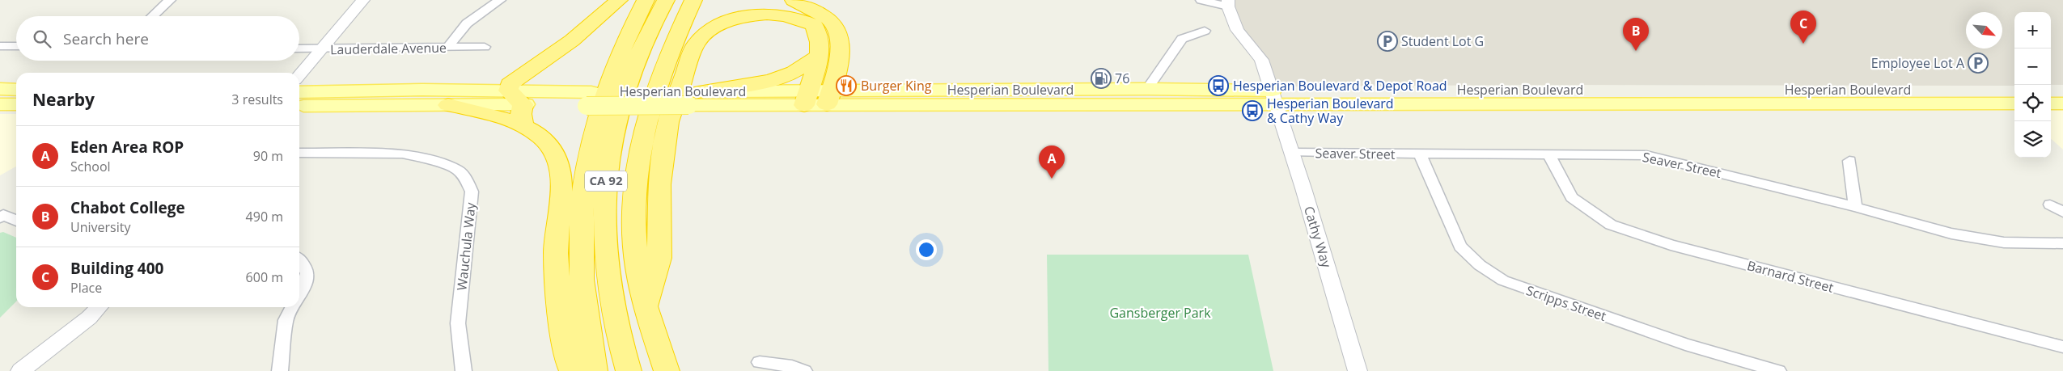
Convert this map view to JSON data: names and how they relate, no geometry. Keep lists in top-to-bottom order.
{
  "streets": {
    "highway": ["CA 92"],
    "main road": ["Hesperian Boulevard"],
    "street": [
      "Lauderdale Avenue",
      "Seaver Street",
      "Cathy Way",
      "Wauchula Way",
      "Barnard Street",
      "Scripps Street"
    ]
  },
  "crossings": [
    ["Hesperian Boulevard", "Cathy Way"],
    ["Seaver Street", "Cathy Way"],
    ["Seaver Street", "Barnard Street"],
    ["Seaver Street", "Scripps Street"]
  ],
  "parks": ["Gansberger Park"],
  "places": {
    "parking": ["Student Lot G", "Employee Lot A"],
    "fuel station": ["76"],
    "restaurant": ["Burger King"],
    "bus stop": ["Hesperian Boulevard & Depot Road", "Hesperian Boulevard & Cathy Way"]
  },
  "north": "bottom right",
  "page": {
    "pins": ["C", "B", "A"],
    "map_buttons": ["+", "−"],
    "search": "Search here",
    "heading": ["Nearby", "3 results"],
    "list": [
      {
        "mark": "A",
        "name": "Eden Area ROP",
        "note": "School",
        "value": "90 m"
      },
      {
        "mark": "B",
        "name": "Chabot College",
        "note": "University",
        "value": "490 m"
      },
      {
        "mark": "C",
        "name": "Building 400",
        "note": "Place",
        "value": "600 m"
      }
    ]
  }
}
